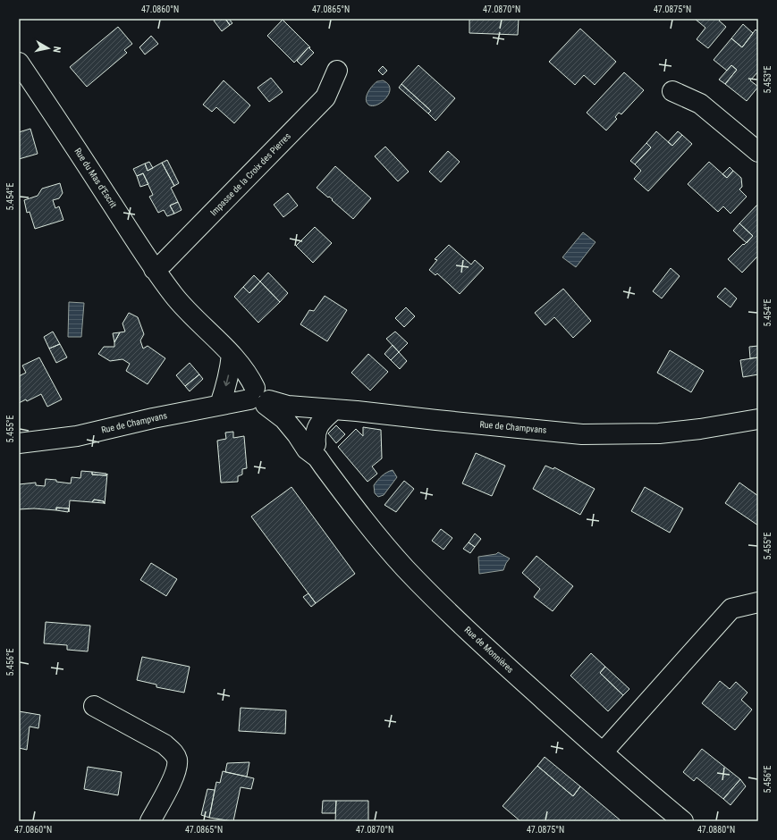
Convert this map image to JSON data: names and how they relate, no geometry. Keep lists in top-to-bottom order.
{
  "streets": {
    "street": [
      "Impasse de la Croix des Pierres",
      "Rue du Mas d'Escrit",
      "Rue de Champvans",
      "Rue de Monnières"
    ]
  },
  "crossings": [
    ["Impasse de la Croix des Pierres", "Rue du Mas d'Escrit"],
    ["Rue du Mas d'Escrit", "Rue de Champvans"],
    ["Rue du Mas d'Escrit", "Rue de Monnières"],
    ["Rue de Champvans", "Rue de Monnières"]
  ],
  "north": "right",
  "coordinates": [
    "47.0860°N",
    "47.0865°N",
    "47.0870°N",
    "47.0875°N",
    "5.453°E",
    "5.454°E",
    "5.455°E",
    "5.456°E",
    "47.0880°N"
  ]
}
